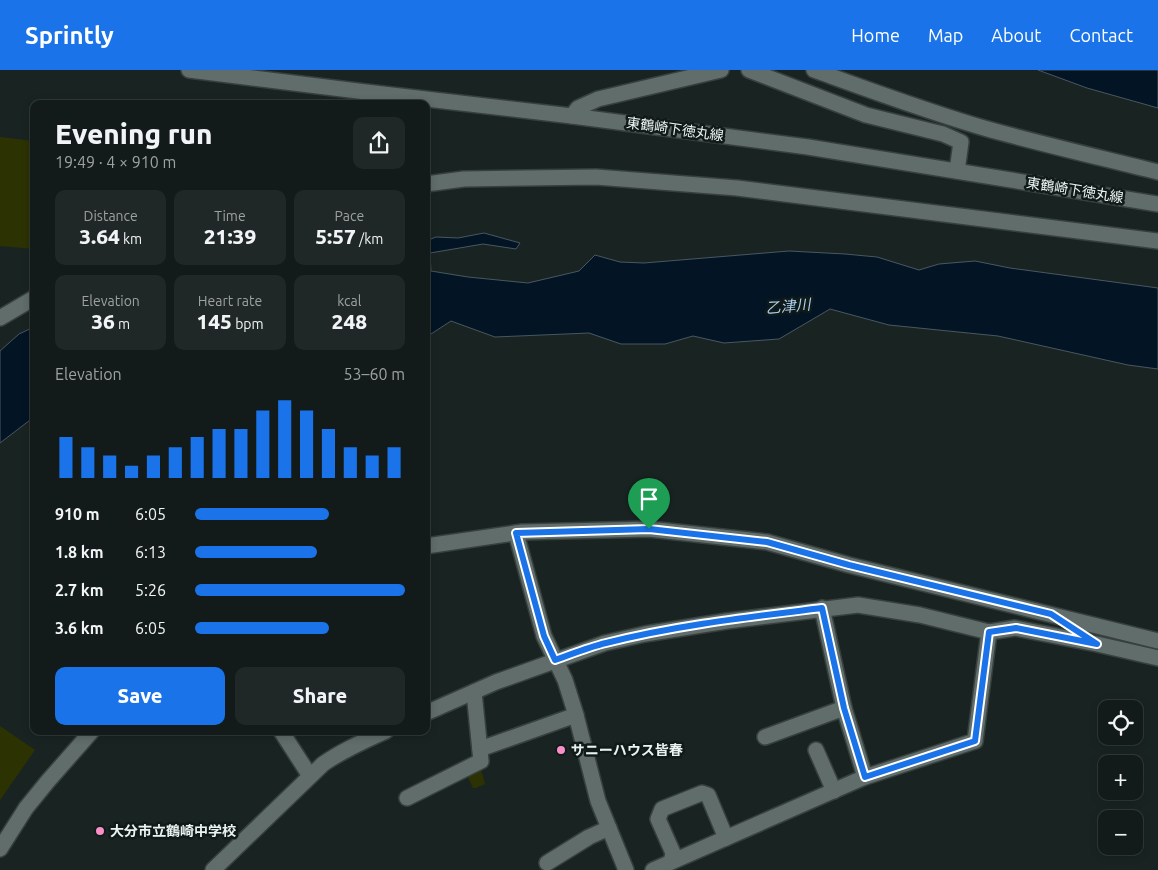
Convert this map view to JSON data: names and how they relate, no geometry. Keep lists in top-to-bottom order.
{
  "streets": {
    "street": ["東鶴崎下徳丸線"]
  },
  "water": ["乙津川"],
  "places": ["サニーハウス皆春", "大分市立鶴崎中学校"],
  "page": {
    "header": "Sprintly",
    "nav": [
      "Home",
      "Map",
      "About",
      "Contact"
    ],
    "heading": ["Evening run", "19:49 · 4 × 910 m"],
    "stats": [
      ["Distance", "3.64 km"],
      ["Time", "21:39"],
      ["Pace", "5:57 /km"],
      ["Elevation", "36 m"],
      ["Heart rate", "145 bpm"],
      ["kcal", "248"]
    ],
    "chart": ["Elevation", "53–60 m"],
    "list": [
      {
        "name": "910 m",
        "note": "6:05"
      },
      {
        "name": "1.8 km",
        "note": "6:13"
      },
      {
        "name": "2.7 km",
        "note": "5:26"
      },
      {
        "name": "3.6 km",
        "note": "6:05"
      }
    ],
    "buttons": ["Save", "Share"],
    "map_buttons": ["+", "−"]
  }
}
